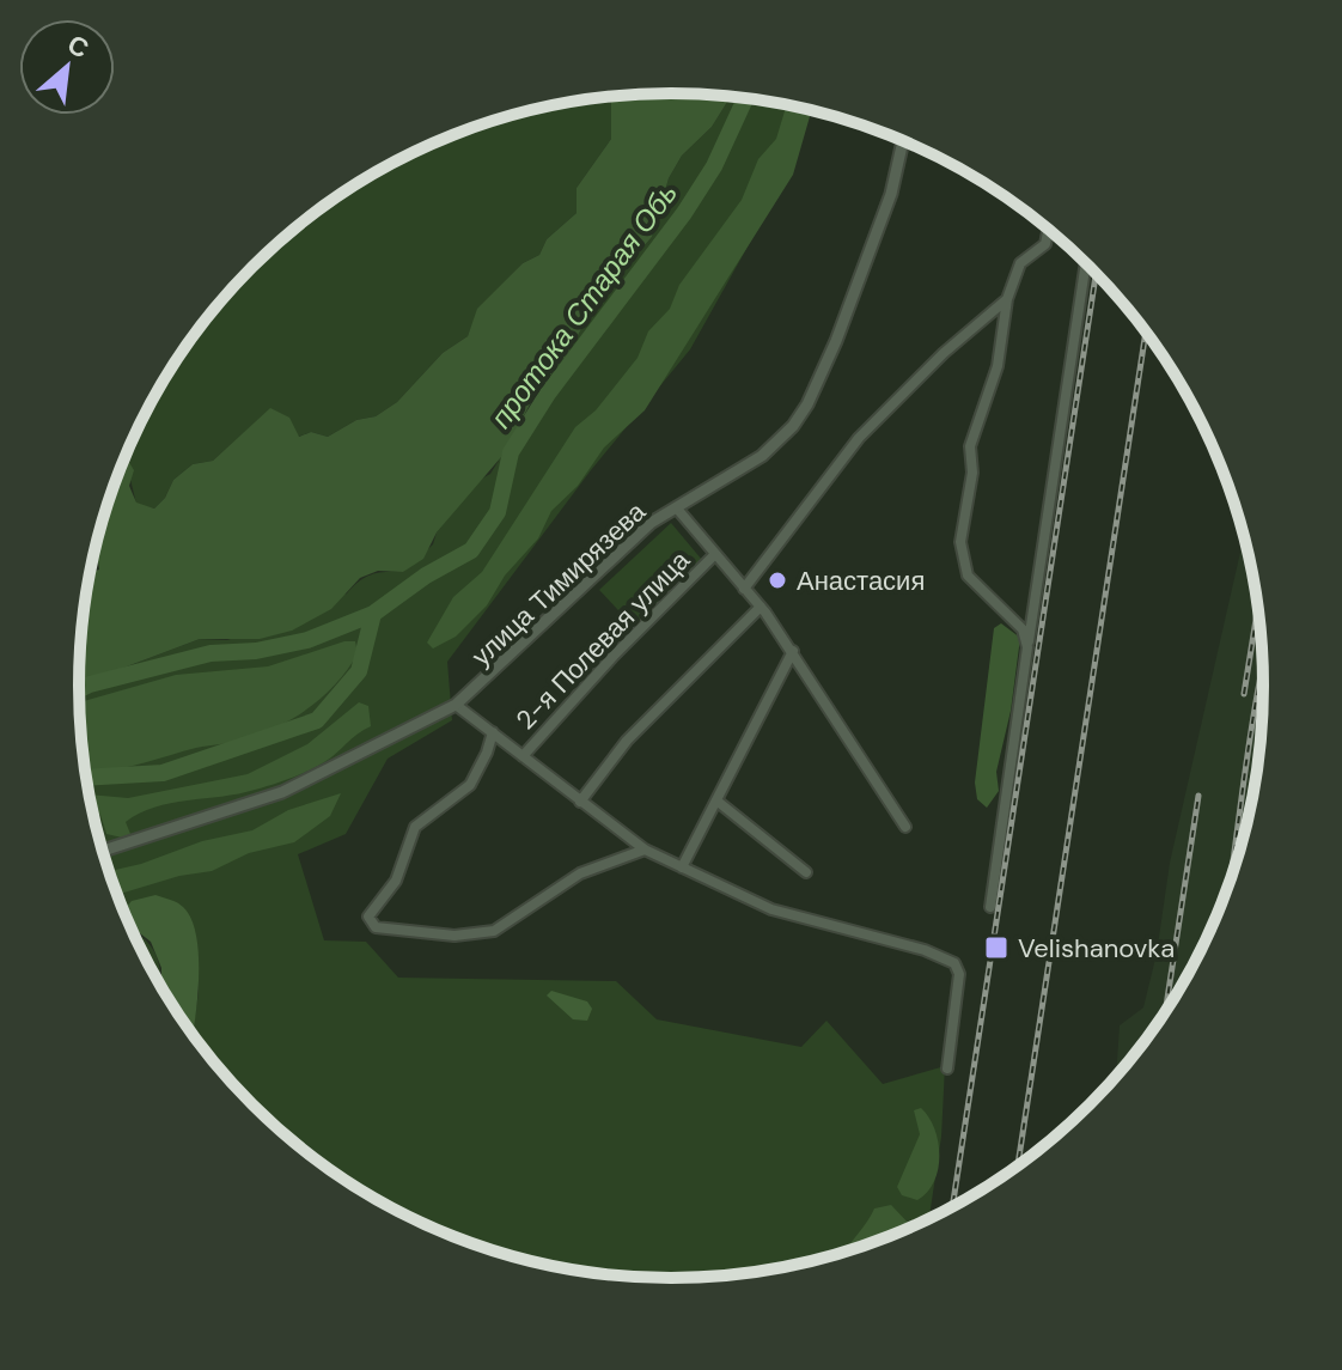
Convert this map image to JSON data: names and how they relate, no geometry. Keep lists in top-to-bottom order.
{
  "streets": {
    "street": ["улица Тимирязева", "2-я Полевая улица"]
  },
  "water": ["протока Старая Обь"],
  "places": {
    "other": ["Анастасия"],
    "transit": ["Velishanovka"]
  },
  "north": "top right"
}
